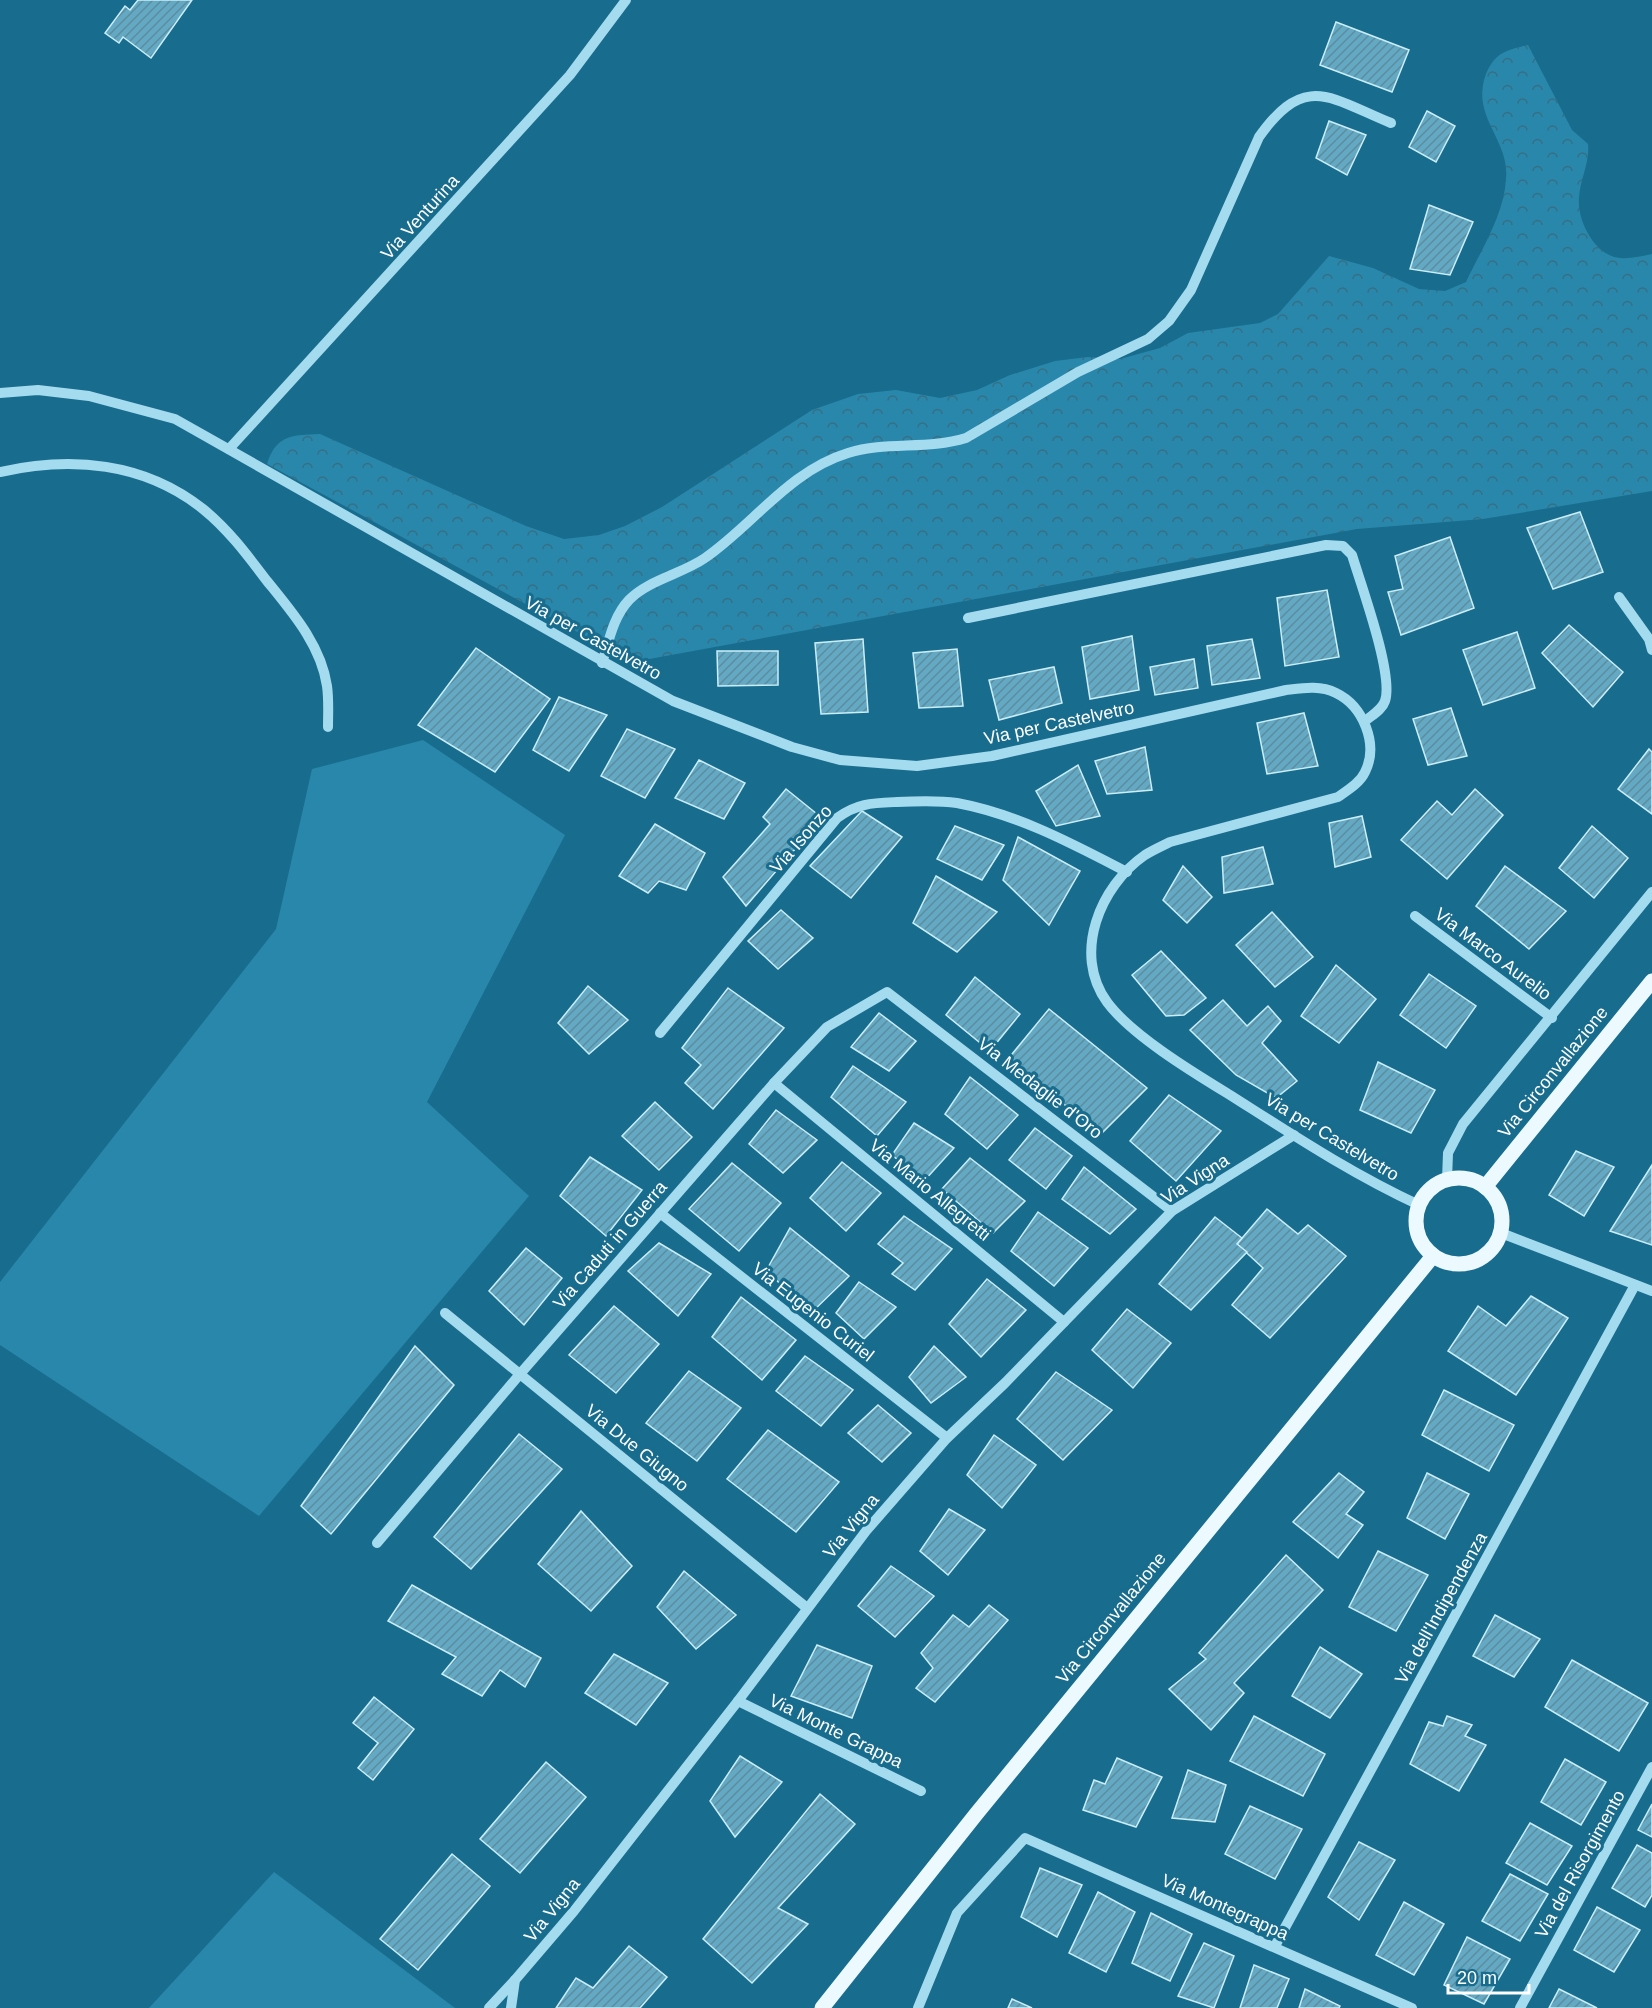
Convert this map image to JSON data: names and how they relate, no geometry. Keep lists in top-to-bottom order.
{
  "streets": {
    "main road": ["Via Circonvallazione"],
    "street": [
      "Via Venturina",
      "Via per Castelvetro",
      "Via Isonzo",
      "Via Marco Aurelio",
      "Via Medaglie d'Oro",
      "Via Vigna",
      "Via Mario Allegretti",
      "Via Caduti in Guerra",
      "Via Eugenio Curiel",
      "Via Due Giugno",
      "Via dell'Indipendenza",
      "Via Monte Grappa",
      "Via del Risorgimento",
      "Via Montegrappa"
    ]
  },
  "crossings": [
    ["Via Venturina", "Via per Castelvetro"],
    ["Via per Castelvetro", "Via Isonzo"],
    ["Via per Castelvetro", "Via Marco Aurelio"],
    ["Via per Castelvetro", "Via Circonvallazione"],
    ["Via per Castelvetro", "Via Vigna"],
    ["Via Marco Aurelio", "Via Circonvallazione"],
    ["Via Medaglie d'Oro", "Via Vigna"],
    ["Via Medaglie d'Oro", "Via Caduti in Guerra"],
    ["Via Vigna", "Via Mario Allegretti"],
    ["Via Vigna", "Via Eugenio Curiel"],
    ["Via Vigna", "Via Due Giugno"],
    ["Via Vigna", "Via Monte Grappa"],
    ["Via Mario Allegretti", "Via Caduti in Guerra"],
    ["Via Caduti in Guerra", "Via Eugenio Curiel"],
    ["Via Caduti in Guerra", "Via Due Giugno"],
    ["Via dell'Indipendenza", "Via Montegrappa"]
  ],
  "scale_bar": "20 m"
}
